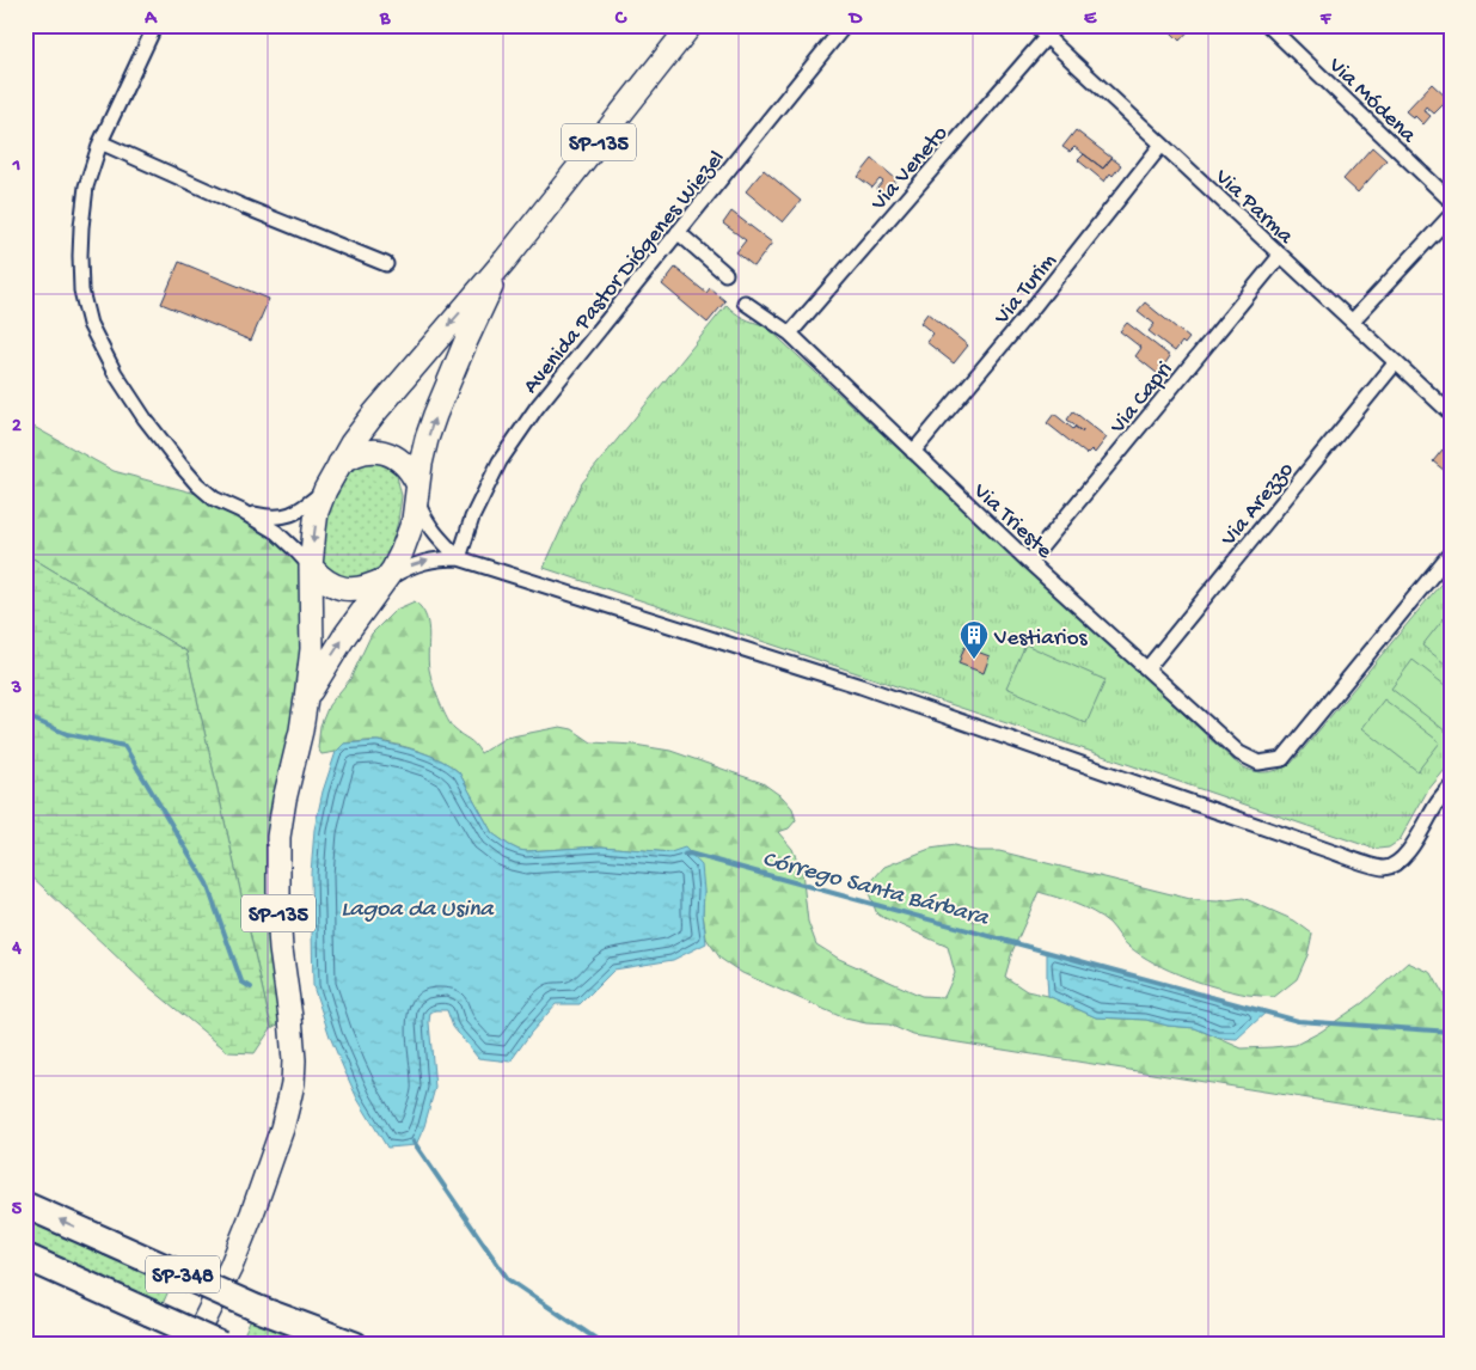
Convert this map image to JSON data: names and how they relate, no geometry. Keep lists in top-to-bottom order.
{
  "streets": {
    "highway": ["SP-348"],
    "main road": ["SP-135"],
    "street": [
      "Via Módena",
      "Via Veneto",
      "Via Parma",
      "Avenida Pastor Diógenes Wiezel",
      "Via Turim",
      "Via Capri",
      "Via Arezzo",
      "Via Trieste"
    ]
  },
  "crossings": [
    ["Via Veneto", "Via Parma"],
    ["Via Veneto", "Via Trieste"],
    ["Via Parma", "Via Turim"],
    ["Via Parma", "Via Capri"],
    ["Via Parma", "Via Arezzo"],
    ["Via Turim", "Via Trieste"],
    ["Via Capri", "Via Trieste"],
    ["Via Arezzo", "Via Trieste"]
  ],
  "water": ["Córrego Santa Bárbara", "Lagoa da Usina"],
  "places": {
    "building": ["Vestiarios"]
  },
  "grid": {
    "columns": [
      "A",
      "B",
      "C",
      "D",
      "E",
      "F"
    ],
    "rows": [
      "1",
      "2",
      "3",
      "4",
      "5"
    ]
  }
}
